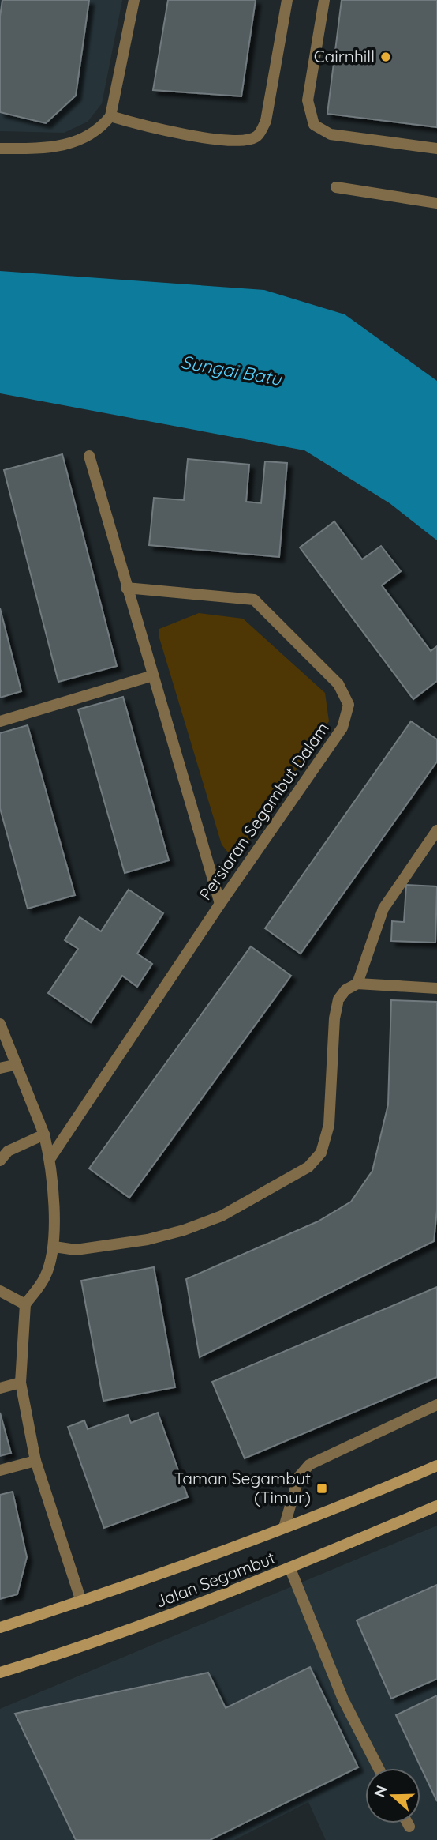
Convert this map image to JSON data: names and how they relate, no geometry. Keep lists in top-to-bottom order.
{
  "streets": {
    "main road": ["Jalan Segambut"],
    "street": ["Persiaran Segambut Dalam"]
  },
  "water": ["Sungai Batu"],
  "places": {
    "other": ["Cairnhill"],
    "transit": ["Taman Segambut (Timur)"]
  },
  "north": "left"
}
